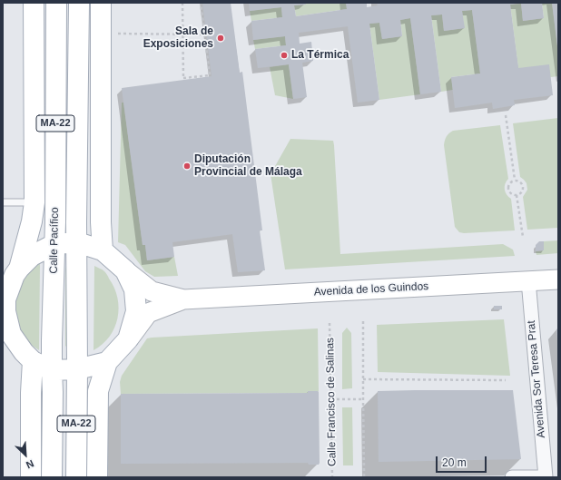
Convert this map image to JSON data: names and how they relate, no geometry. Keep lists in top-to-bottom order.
{
  "streets": {
    "main road": ["MA-22", "Calle Pacífico", "Avenida de los Guindos"],
    "street": ["Avenida Sor Teresa Prat"],
    "path": ["Calle Francisco de Salinas"]
  },
  "crossings": [
    ["Avenida de los Guindos", "Avenida Sor Teresa Prat"]
  ],
  "places": ["Sala de Exposiciones", "La Térmica", "Diputación Provincial de Málaga"],
  "scale_bar": "20 m",
  "north": "bottom right"
}
